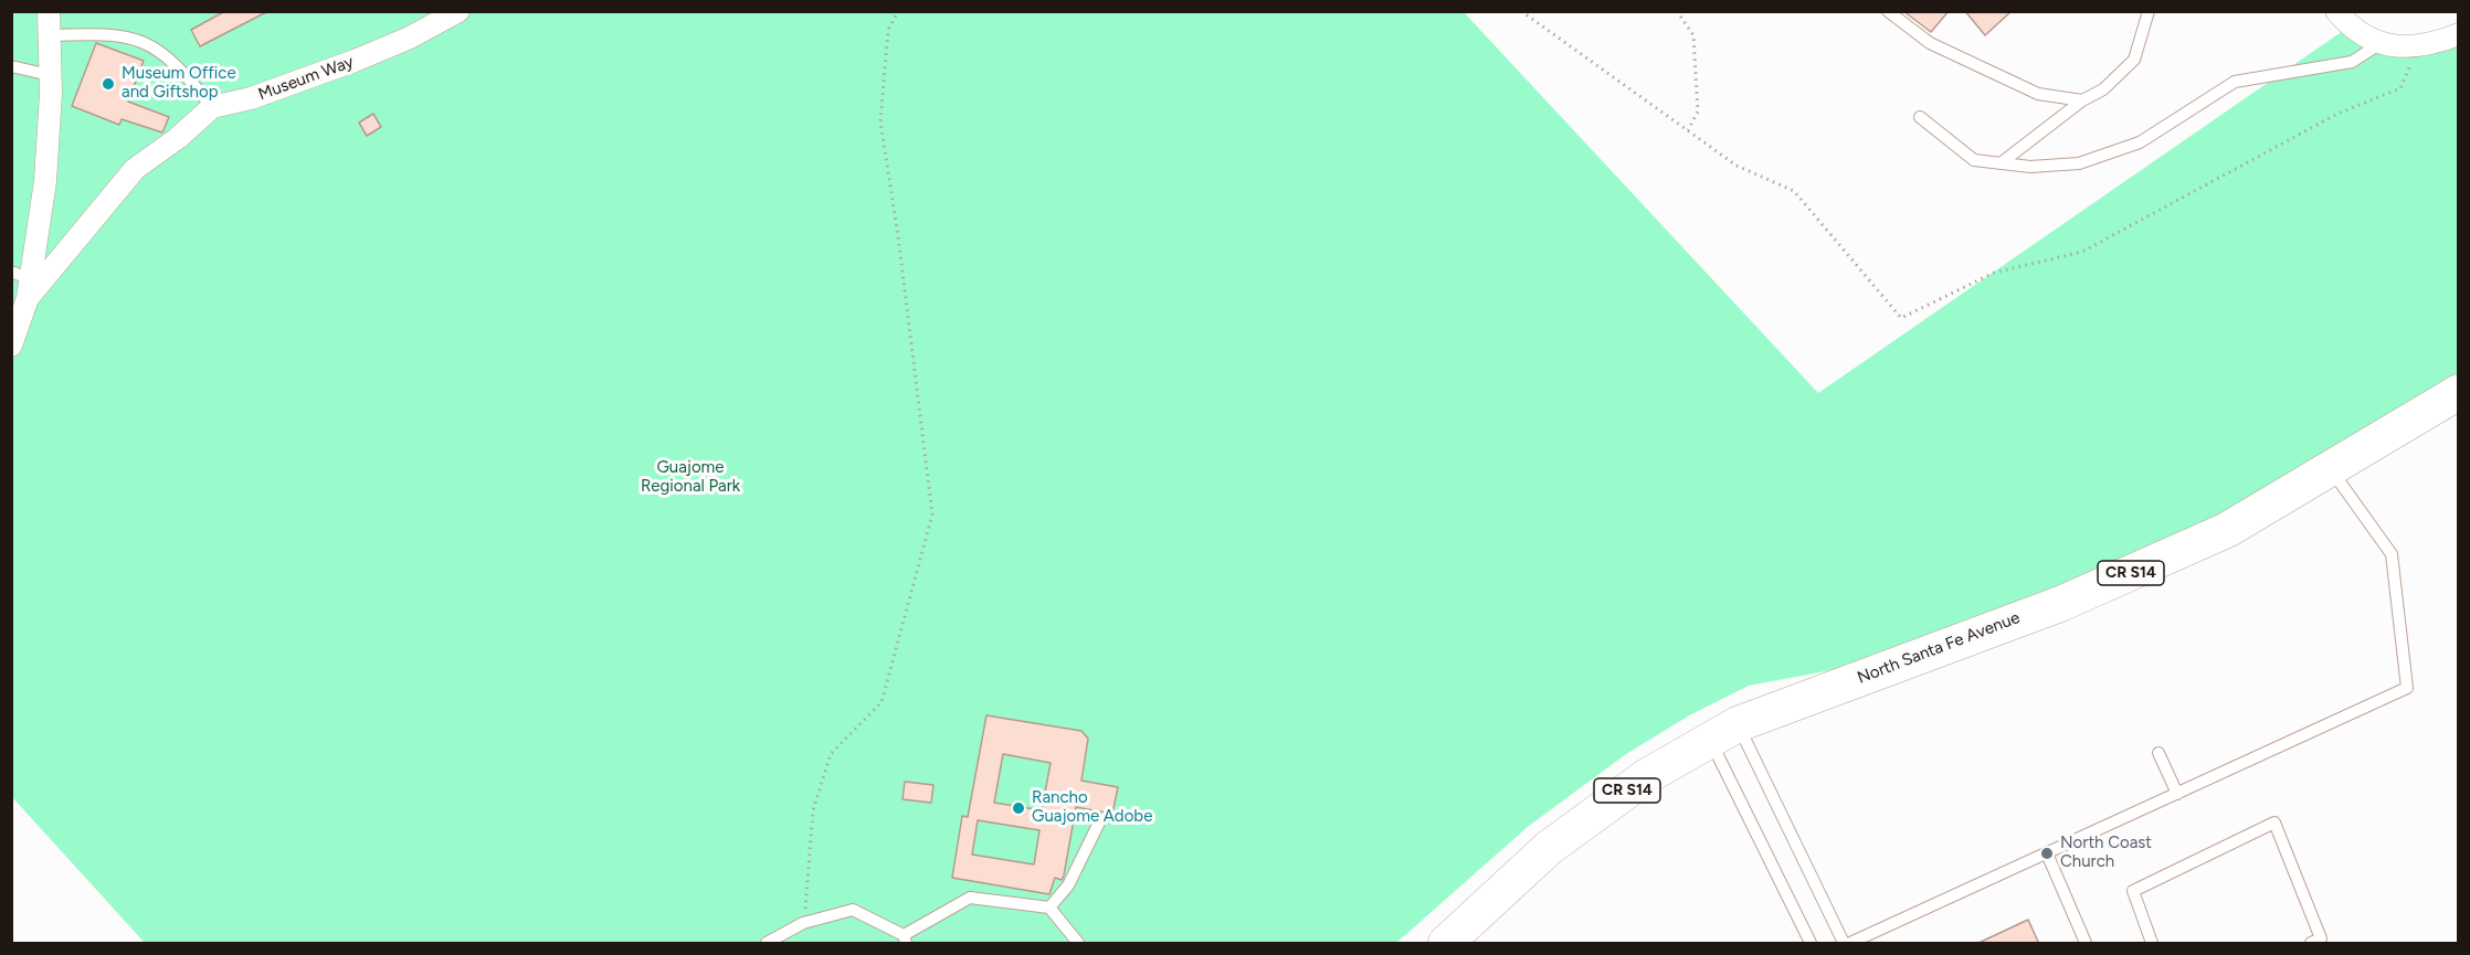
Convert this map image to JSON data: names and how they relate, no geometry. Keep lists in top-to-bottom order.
{
  "streets": {
    "main road": ["CR S14", "North Santa Fe Avenue"],
    "street": ["Museum Way"]
  },
  "parks": ["Guajome Regional Park"],
  "places": ["Museum Office and Giftshop", "Rancho Guajome Adobe", "North Coast Church"]
}
